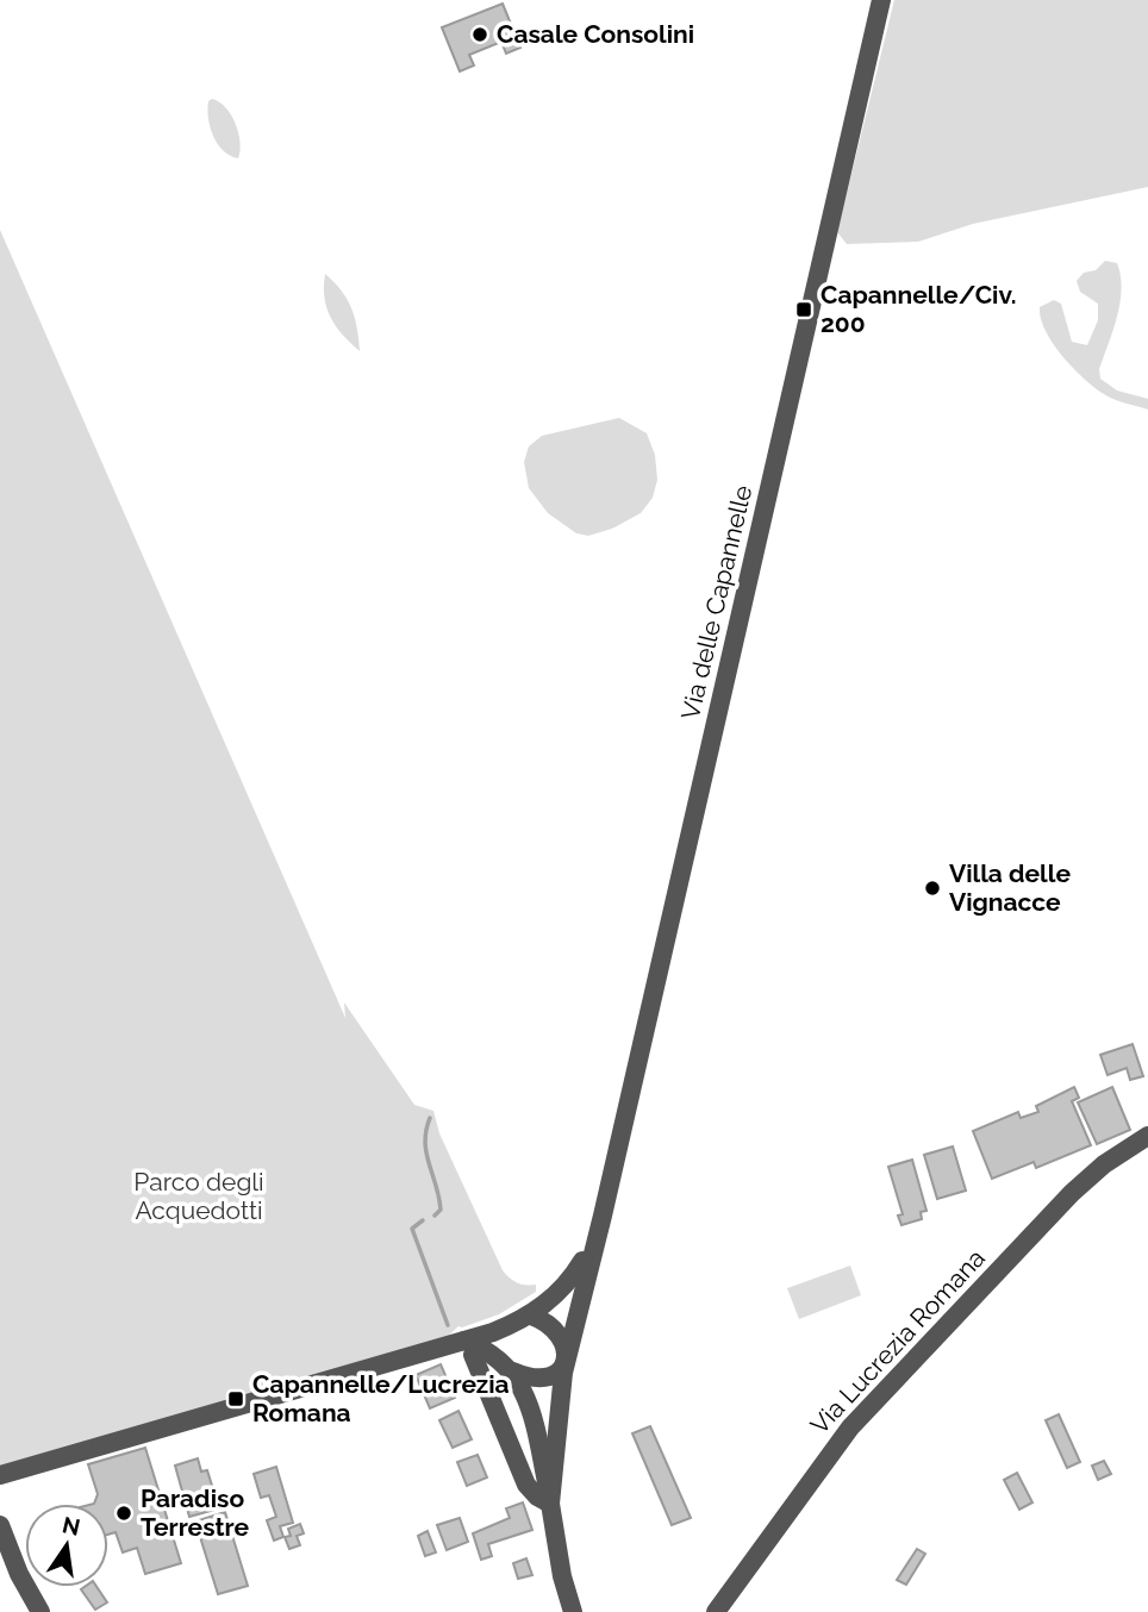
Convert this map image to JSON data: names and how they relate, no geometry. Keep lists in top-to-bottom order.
{
  "streets": {
    "street": ["Via delle Capannelle", "Via Lucrezia Romana"]
  },
  "parks": ["Parco degli Acquedotti"],
  "places": {
    "other": ["Casale Consolini", "Villa delle Vignacce", "Paradiso Terrestre"],
    "transit": ["Capannelle/Civ. 200", "Capannelle/Lucrezia Romana"]
  },
  "north": "top"
}
